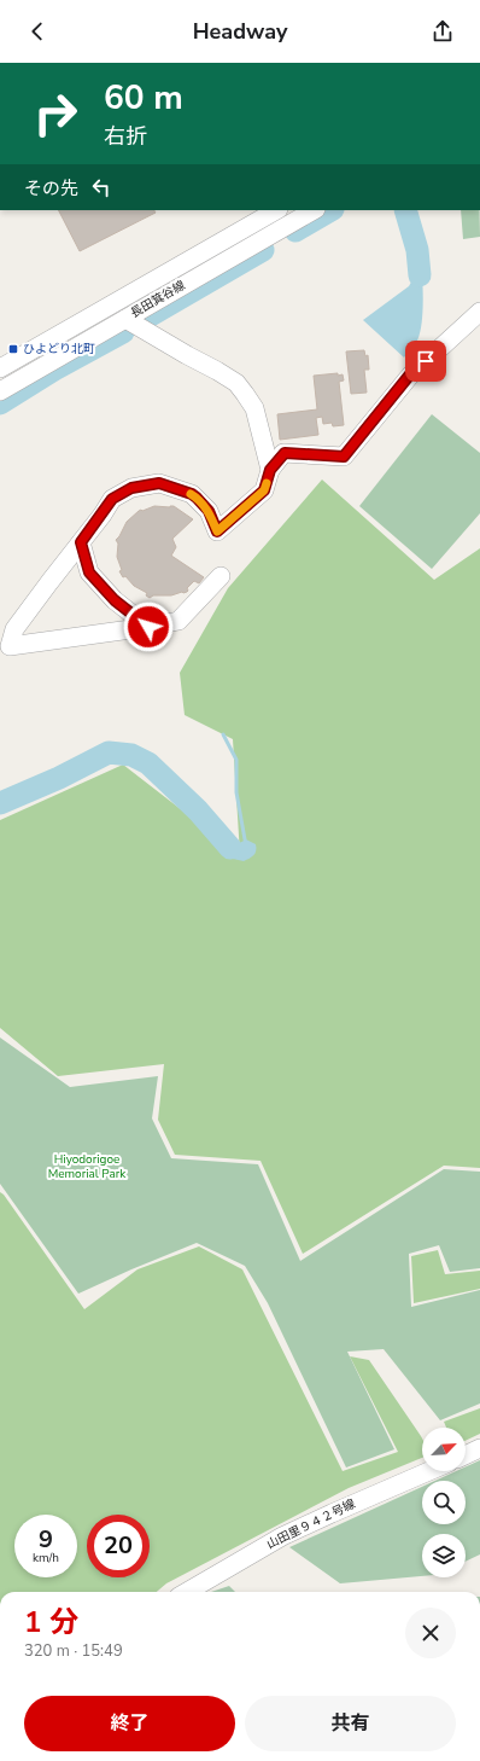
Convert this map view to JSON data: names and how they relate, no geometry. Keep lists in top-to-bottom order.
{
  "streets": {
    "street": ["長田箕谷線", "山田里９４２号線"]
  },
  "parks": ["Hiyodorigoe Memorial Park"],
  "places": {
    "transit": ["ひよどり北町"]
  },
  "north": "top right",
  "page": {
    "header": "Headway",
    "turn": ["60 m", "右折"],
    "then": "その先",
    "speed": "9 km/h",
    "limit": "20",
    "heading": ["1 分", "320 m · 15:49"],
    "buttons": ["終了", "共有"]
  }
}
